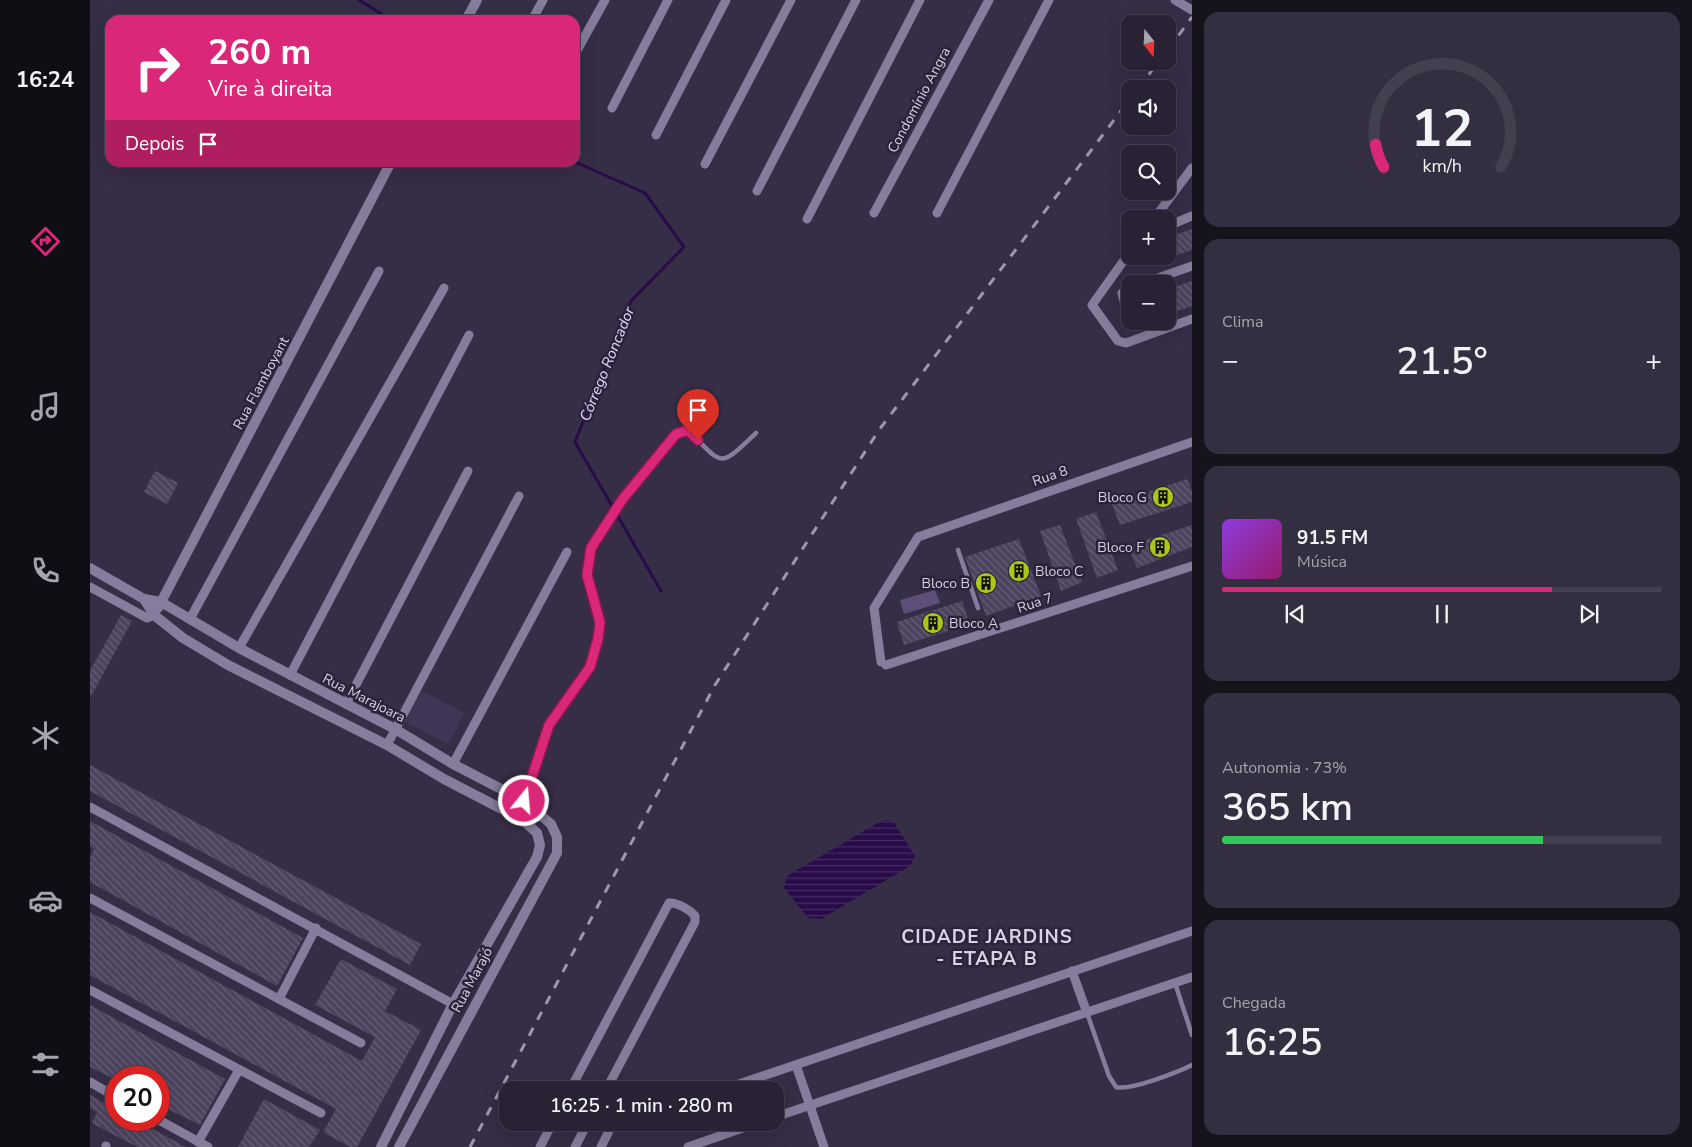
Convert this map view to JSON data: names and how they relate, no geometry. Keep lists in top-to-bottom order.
{
  "streets": {
    "street": [
      "Condomínio Angra",
      "Rua Flamboyant",
      "Rua 8",
      "Rua 7",
      "Rua Marajoara",
      "Rua Marajó"
    ]
  },
  "crossings": [
    ["Rua Flamboyant", "Rua Marajoara"],
    ["Rua 8", "Rua 7"],
    ["Rua Marajoara", "Rua Marajó"]
  ],
  "districts": ["CIDADE JARDINS - ETAPA B"],
  "water": ["Córrego Roncador"],
  "places": {
    "building": [
      "Bloco G",
      "Bloco F",
      "Bloco C",
      "Bloco B",
      "Bloco A"
    ]
  },
  "north": "bottom",
  "page": {
    "tabs": "16:24",
    "map_buttons": ["+", "−"],
    "turn": ["260 m", "Vire à direita"],
    "then": "Depois",
    "tile": [
      "Clima",
      ["Autonomia · 73%", "365 km"],
      ["Chegada", "16:25"]
    ],
    "heat": ["−", "21.5°", "+"],
    "song": ["91.5 FM", "Música"],
    "limit": "20",
    "trip": "16:25 · 1 min · 280 m",
    "gauge": ["12", "km/h"]
  }
}
